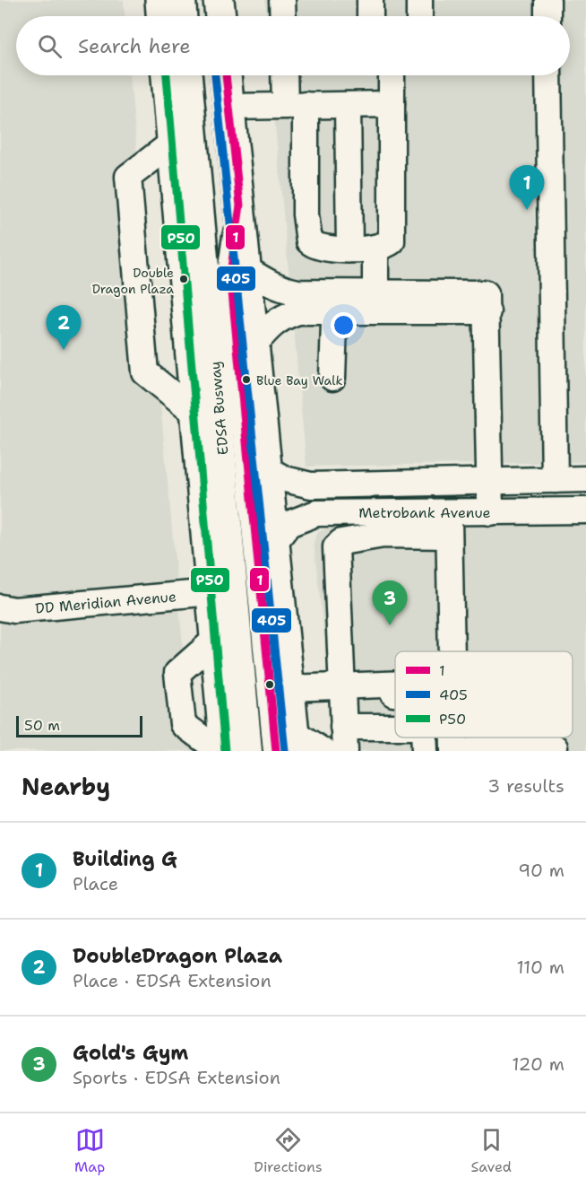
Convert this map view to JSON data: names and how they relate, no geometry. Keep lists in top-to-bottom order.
{
  "streets": {
    "street": ["EDSA Busway", "Metrobank Avenue", "DD Meridian Avenue"]
  },
  "places": ["Double Dragon Plaza", "Blue Bay Walk"],
  "lines": ["transit line 1", "transit line 405", "transit line P50"],
  "legend": ["1", "405", "P50"],
  "scale_bar": "50 m",
  "page": {
    "search": "Search here",
    "pins": ["1", "2", "3"],
    "scale": "50 m",
    "heading": ["Nearby", "3 results"],
    "list": [
      {
        "mark": "1",
        "name": "Building G",
        "note": "Place",
        "value": "90 m"
      },
      {
        "mark": "2",
        "name": "DoubleDragon Plaza",
        "note": "Place · EDSA Extension",
        "value": "110 m"
      },
      {
        "mark": "3",
        "name": "Gold's Gym",
        "note": "Sports · EDSA Extension",
        "value": "120 m"
      }
    ],
    "nav": ["Map", "Directions", "Saved"]
  }
}
